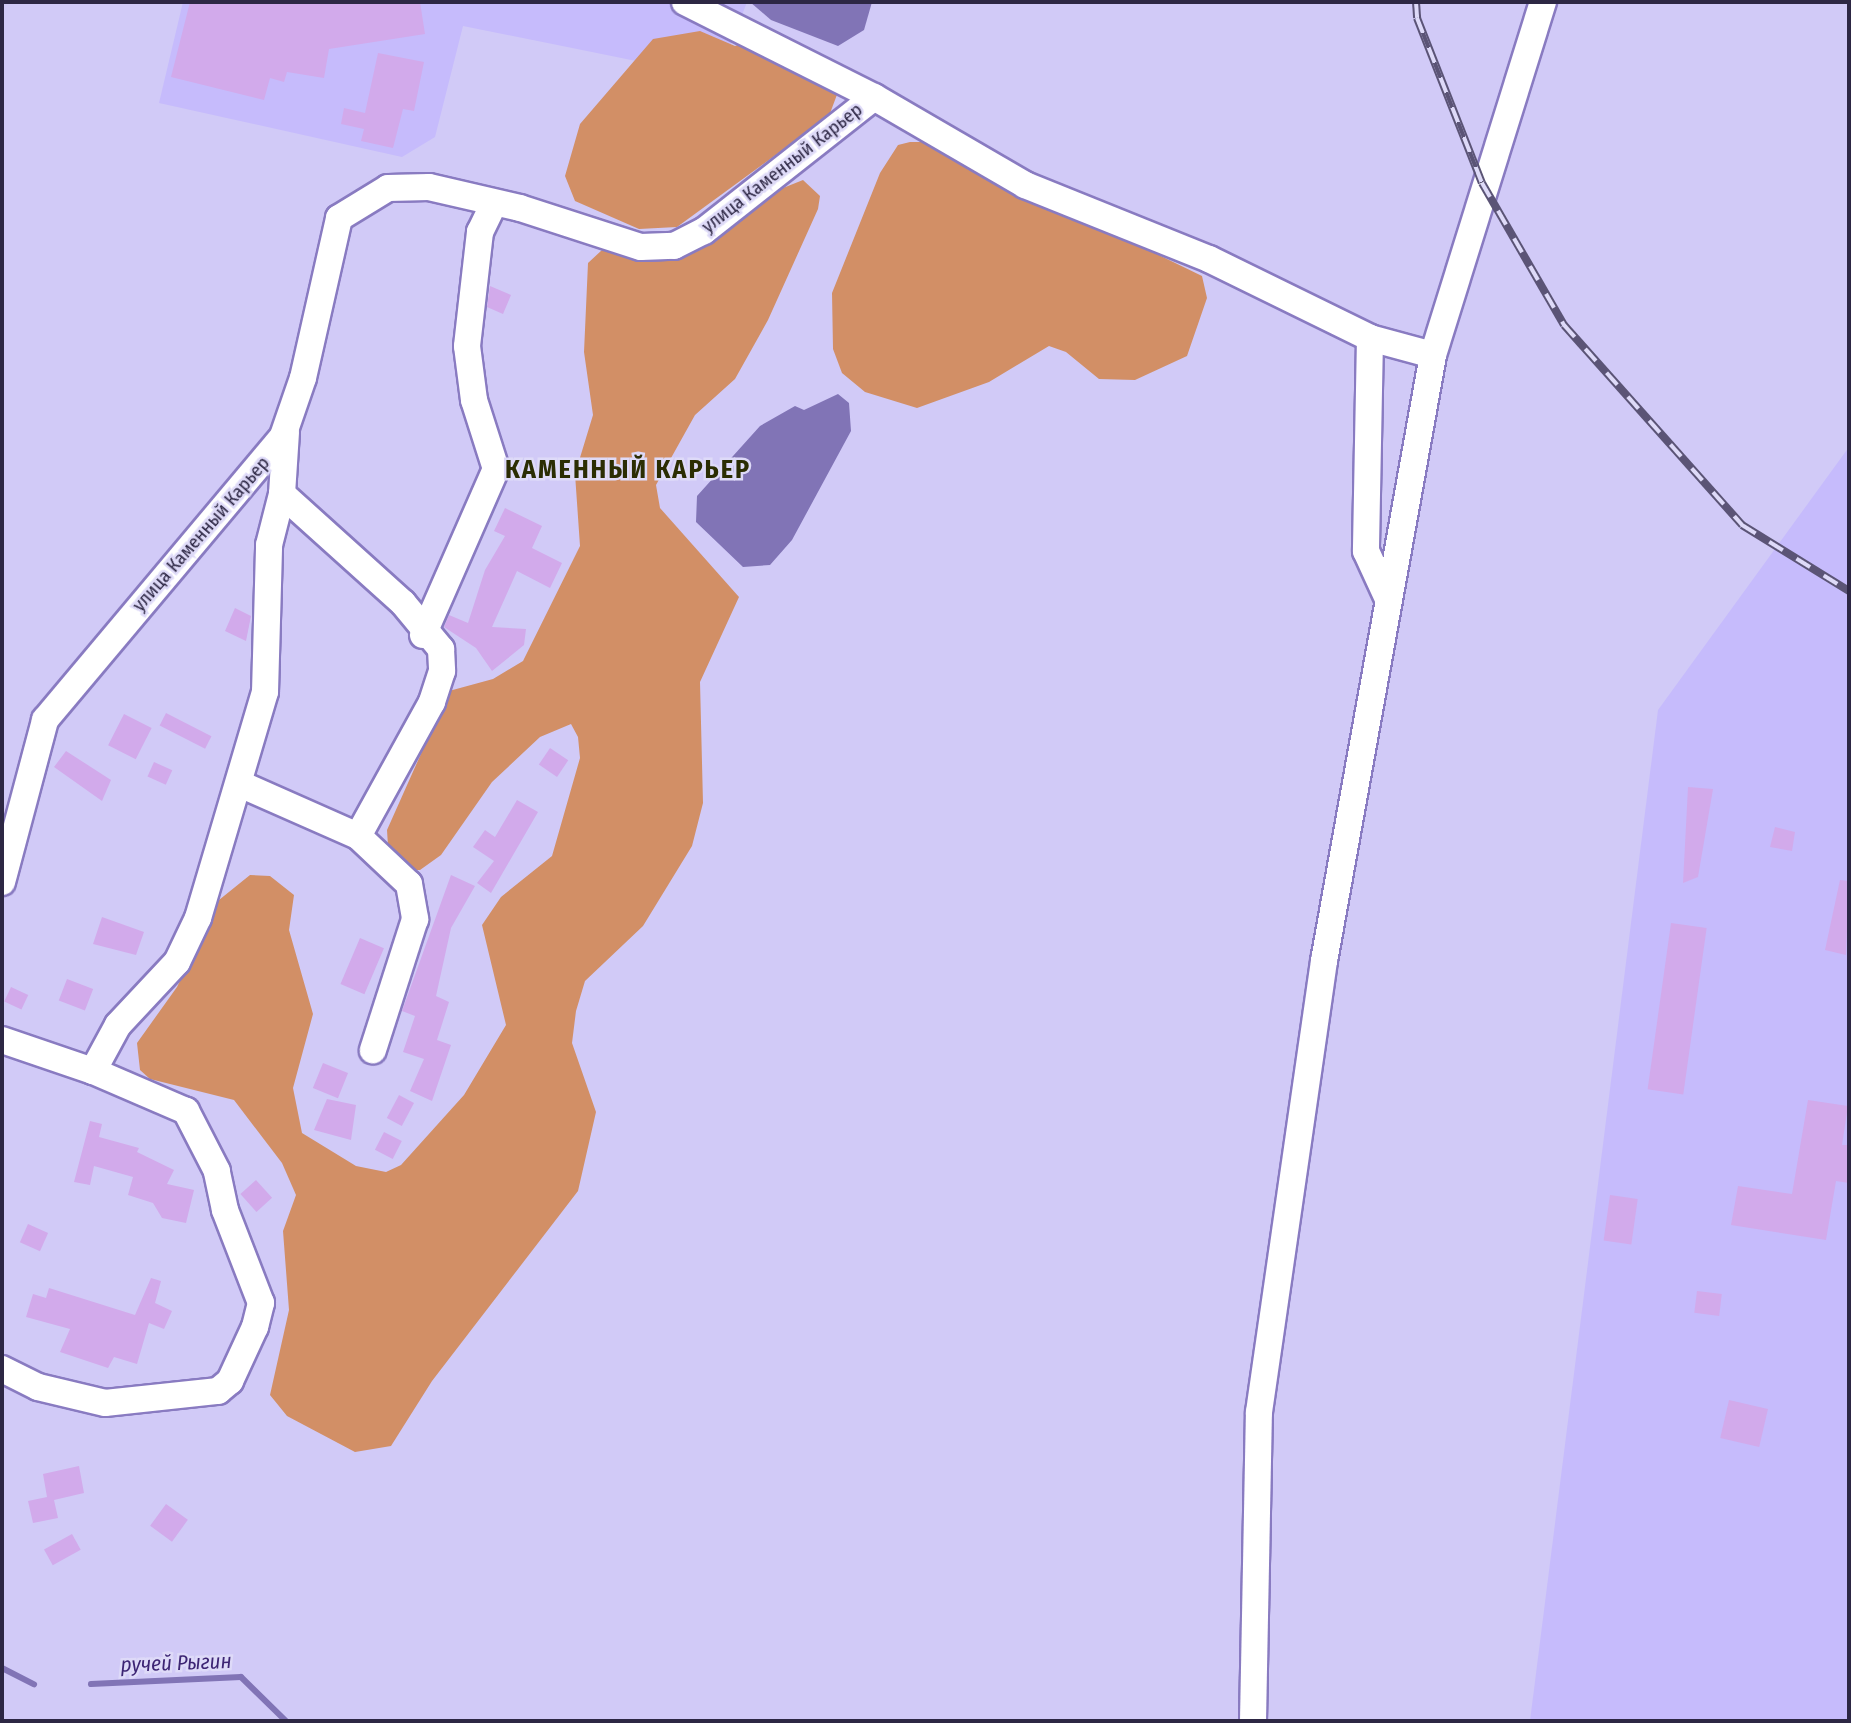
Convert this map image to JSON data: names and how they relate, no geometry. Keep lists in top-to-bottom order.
{
  "streets": {
    "street": ["улица Каменный Карьер"]
  },
  "districts": ["КАМЕННЫЙ КАРЬЕР"],
  "water": ["ручей Рыгин"]
}
